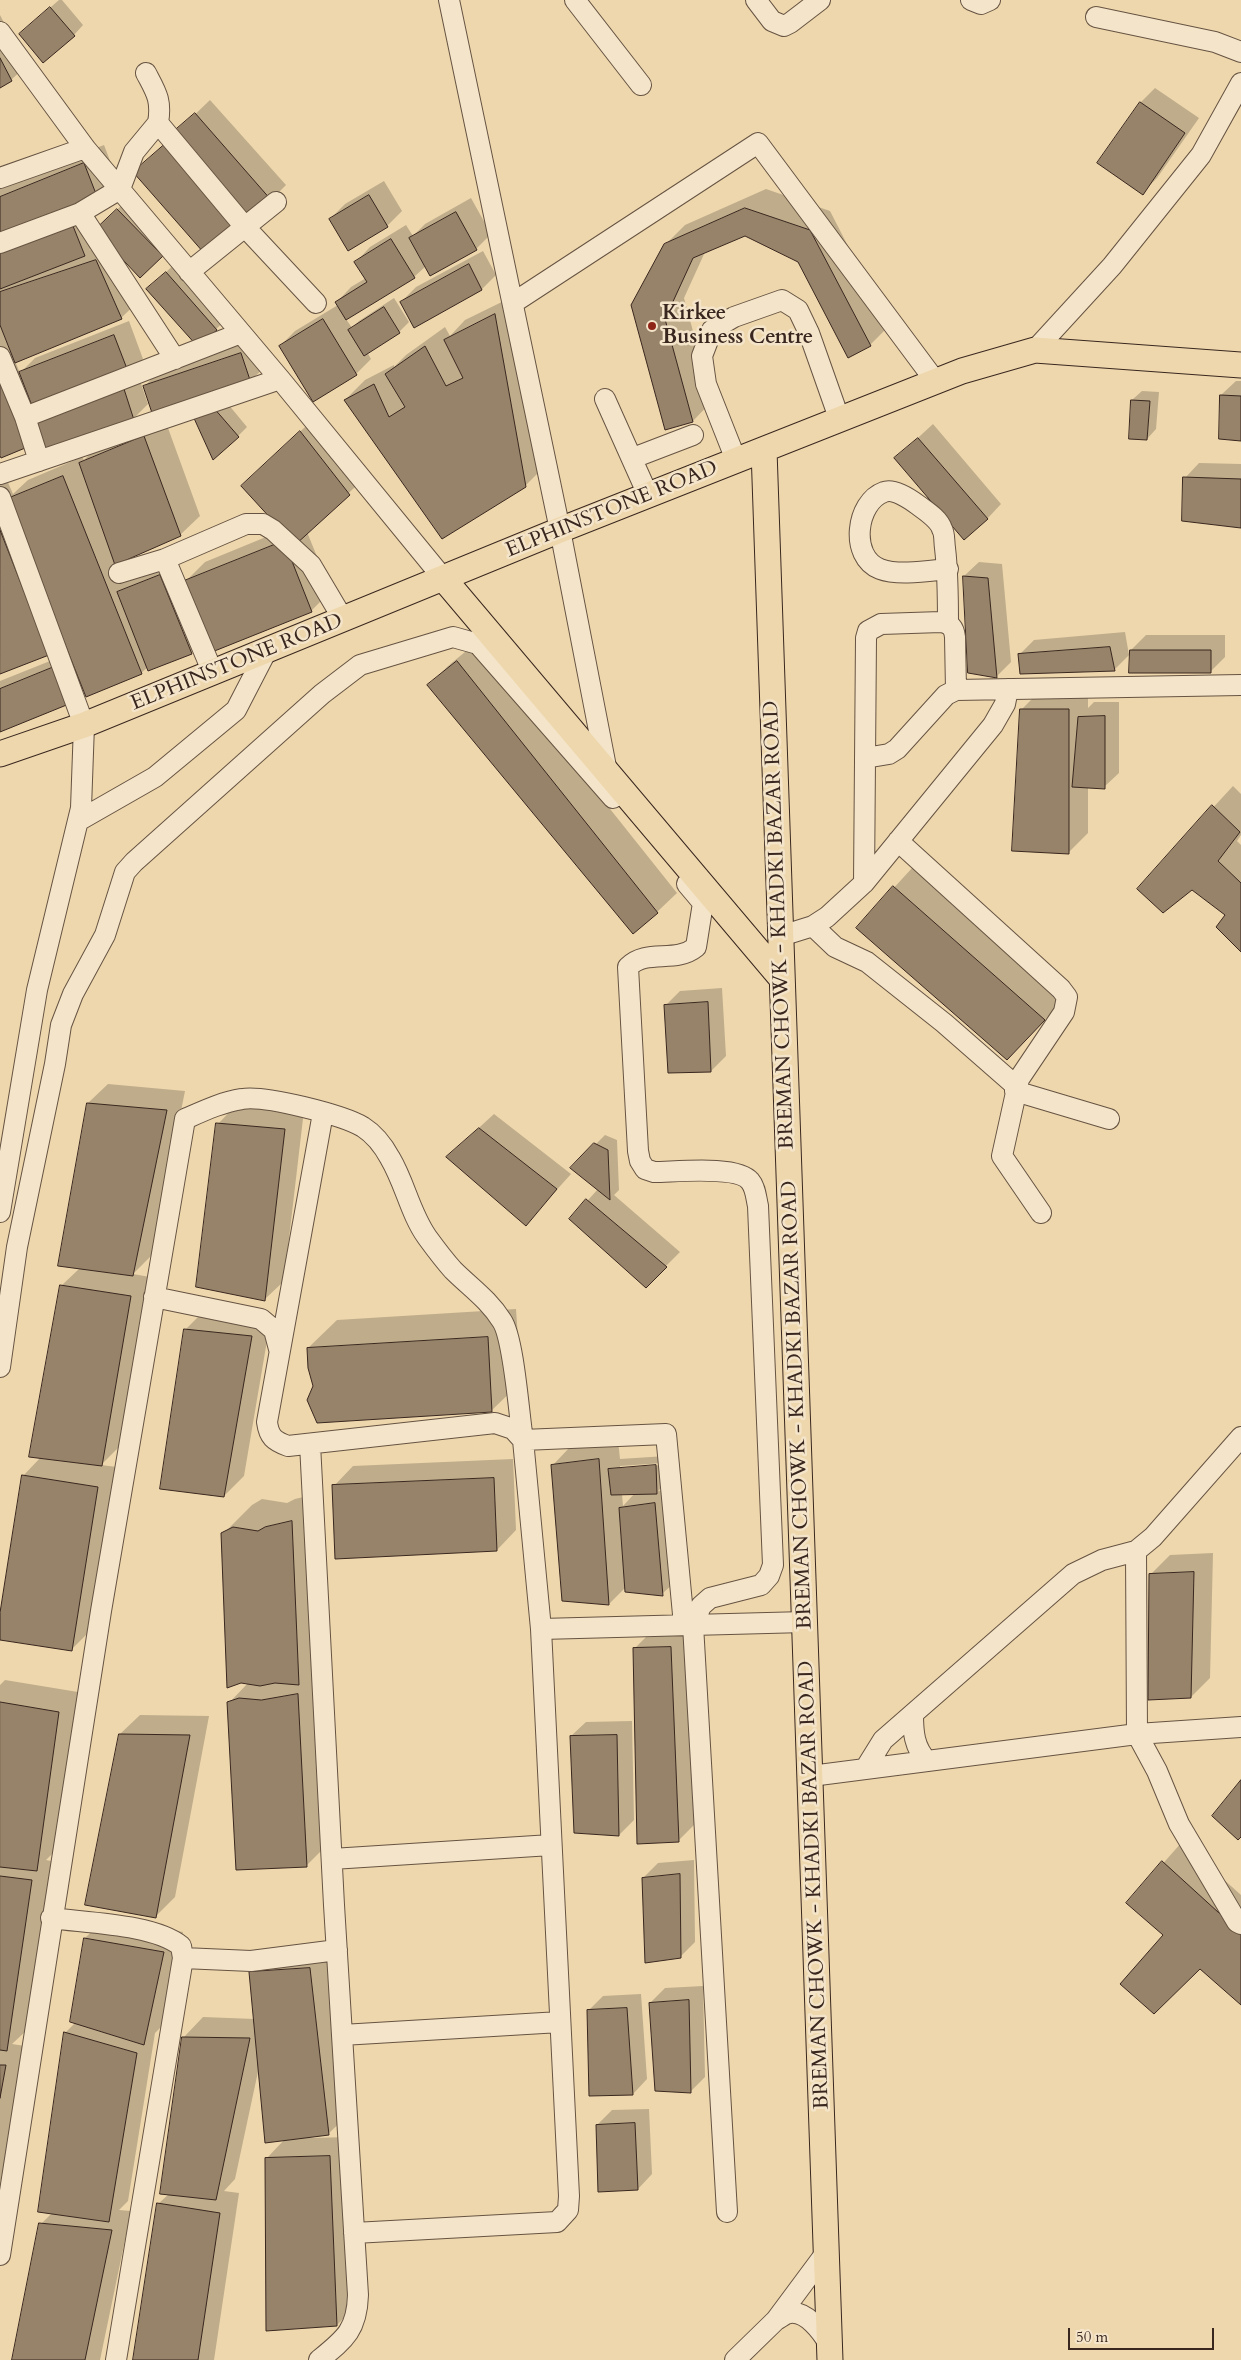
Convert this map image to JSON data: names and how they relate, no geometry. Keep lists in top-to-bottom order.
{
  "streets": {
    "main road": ["ELPHINSTONE ROAD", "BREMAN CHOWK - KHADKI BAZAR ROAD"]
  },
  "crossings": [
    ["ELPHINSTONE ROAD", "BREMAN CHOWK - KHADKI BAZAR ROAD"]
  ],
  "places": ["Kirkee Business Centre"],
  "scale_bar": "50 m"
}
